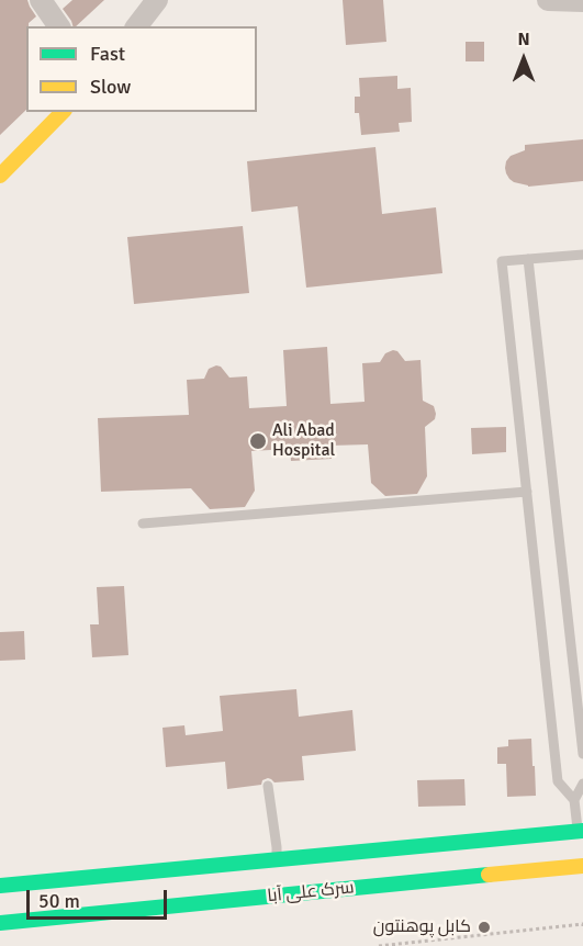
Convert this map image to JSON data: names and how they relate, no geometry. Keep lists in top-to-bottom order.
{
  "streets": {
    "street": ["سرک علی آبا"]
  },
  "places": ["Ali Abad Hospital", "کابل پوهنتون"],
  "legend": ["Fast", "Slow"],
  "scale_bar": "50 m",
  "north": "top"
}
